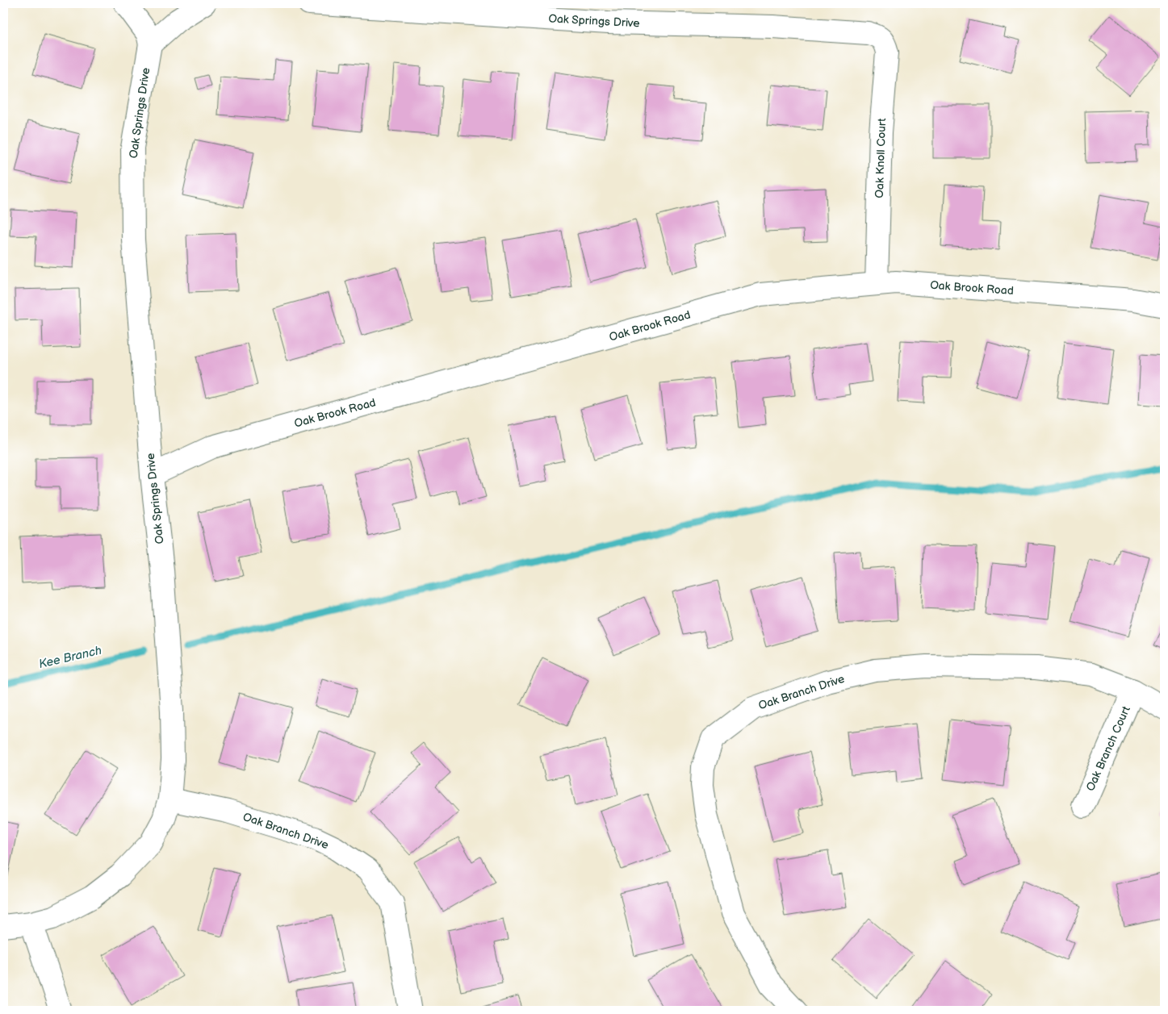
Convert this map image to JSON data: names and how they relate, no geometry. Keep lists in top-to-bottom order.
{
  "streets": {
    "street": [
      "Oak Springs Drive",
      "Oak Knoll Court",
      "Oak Brook Road",
      "Oak Branch Drive",
      "Oak Branch Court"
    ]
  },
  "crossings": [
    ["Oak Springs Drive", "Oak Knoll Court"],
    ["Oak Springs Drive", "Oak Brook Road"],
    ["Oak Springs Drive", "Oak Branch Drive"],
    ["Oak Knoll Court", "Oak Brook Road"],
    ["Oak Branch Drive", "Oak Branch Court"]
  ],
  "water": ["Kee Branch"]
}
